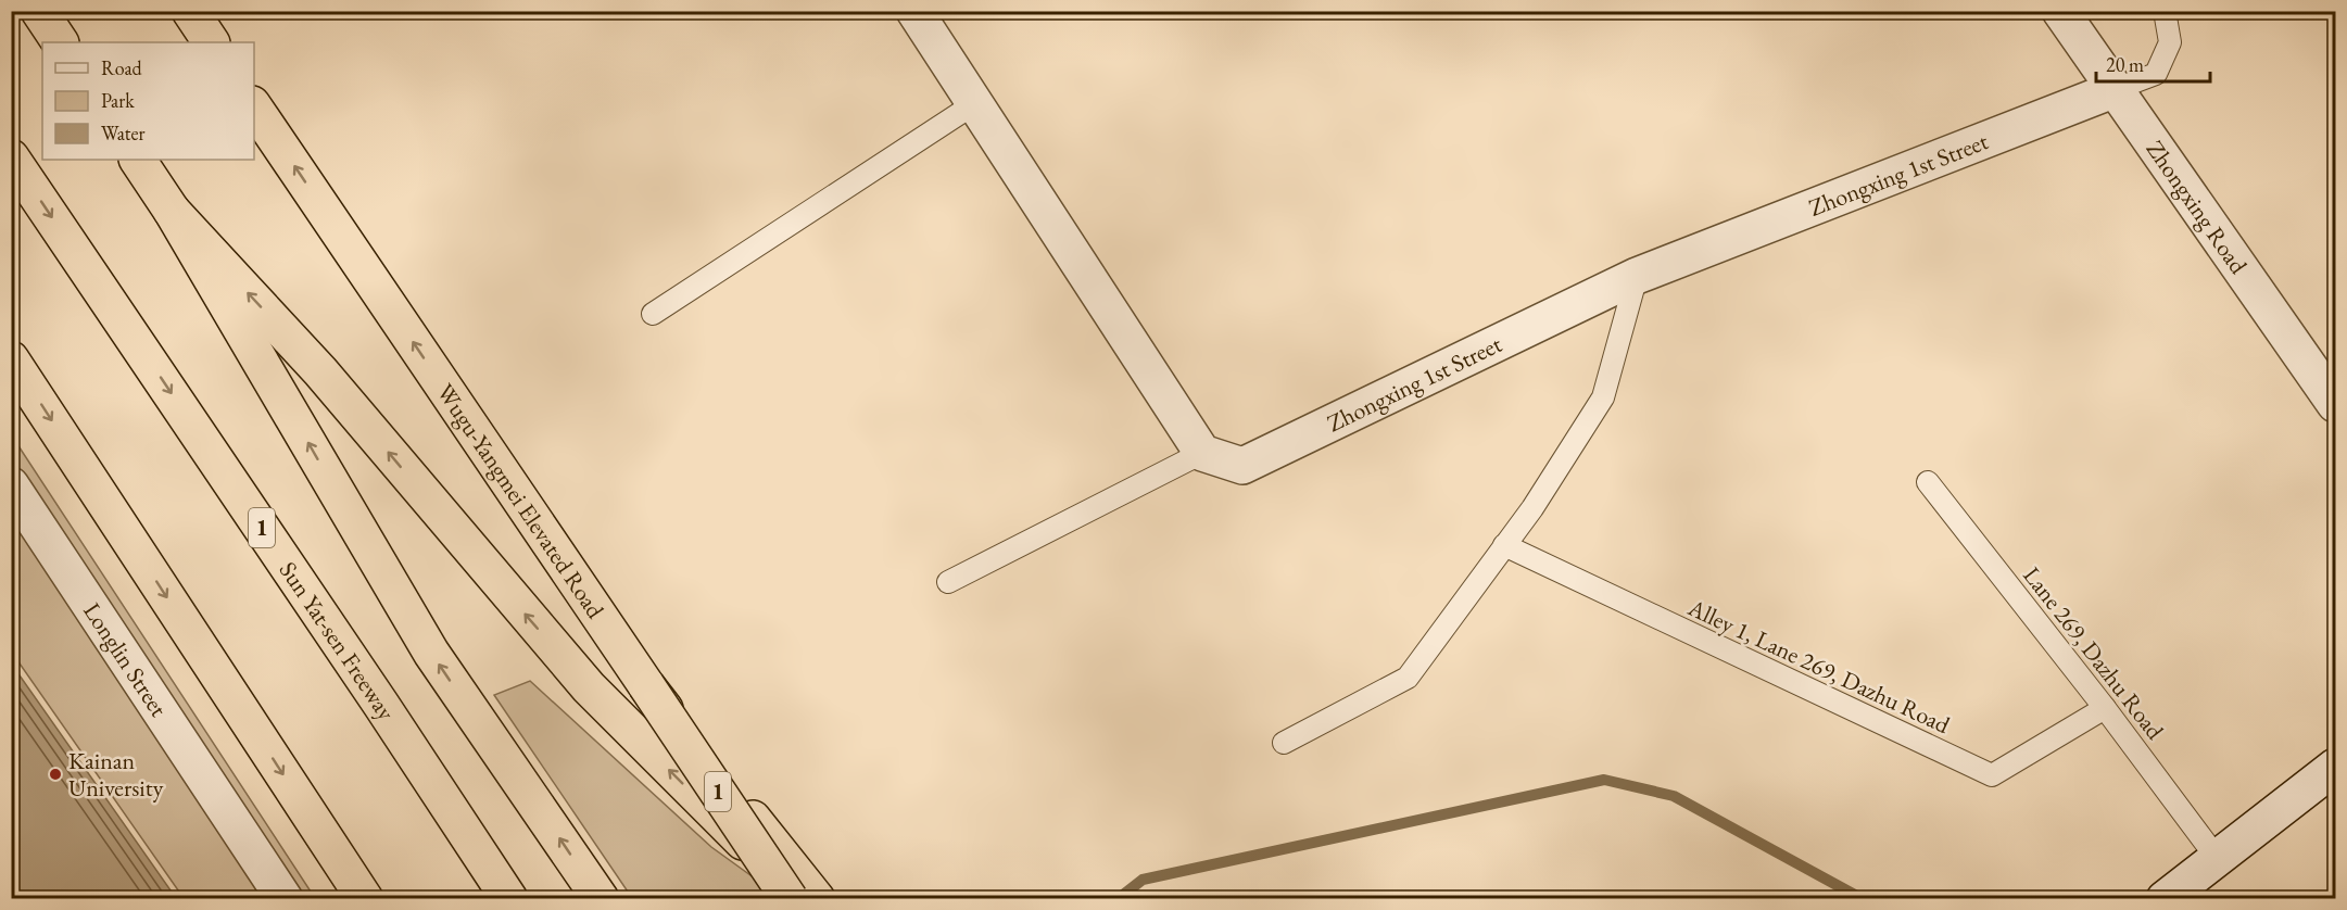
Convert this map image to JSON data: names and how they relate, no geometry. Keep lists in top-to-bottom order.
{
  "streets": {
    "highway": ["Wugu-Yangmei Elevated Road", "1", "Sun Yat-sen Freeway"],
    "street": ["Zhongxing 1st Street", "Zhongxing Road", "Longlin Street"],
    "lane": ["Lane 269, Dazhu Road", "Alley 1, Lane 269, Dazhu Road"]
  },
  "crossings": [
    ["Zhongxing 1st Street", "Zhongxing Road"],
    ["Lane 269, Dazhu Road", "Alley 1, Lane 269, Dazhu Road"]
  ],
  "places": ["Kainan University"],
  "legend": ["Road", "Park", "Water"],
  "scale_bar": "20 m"
}
